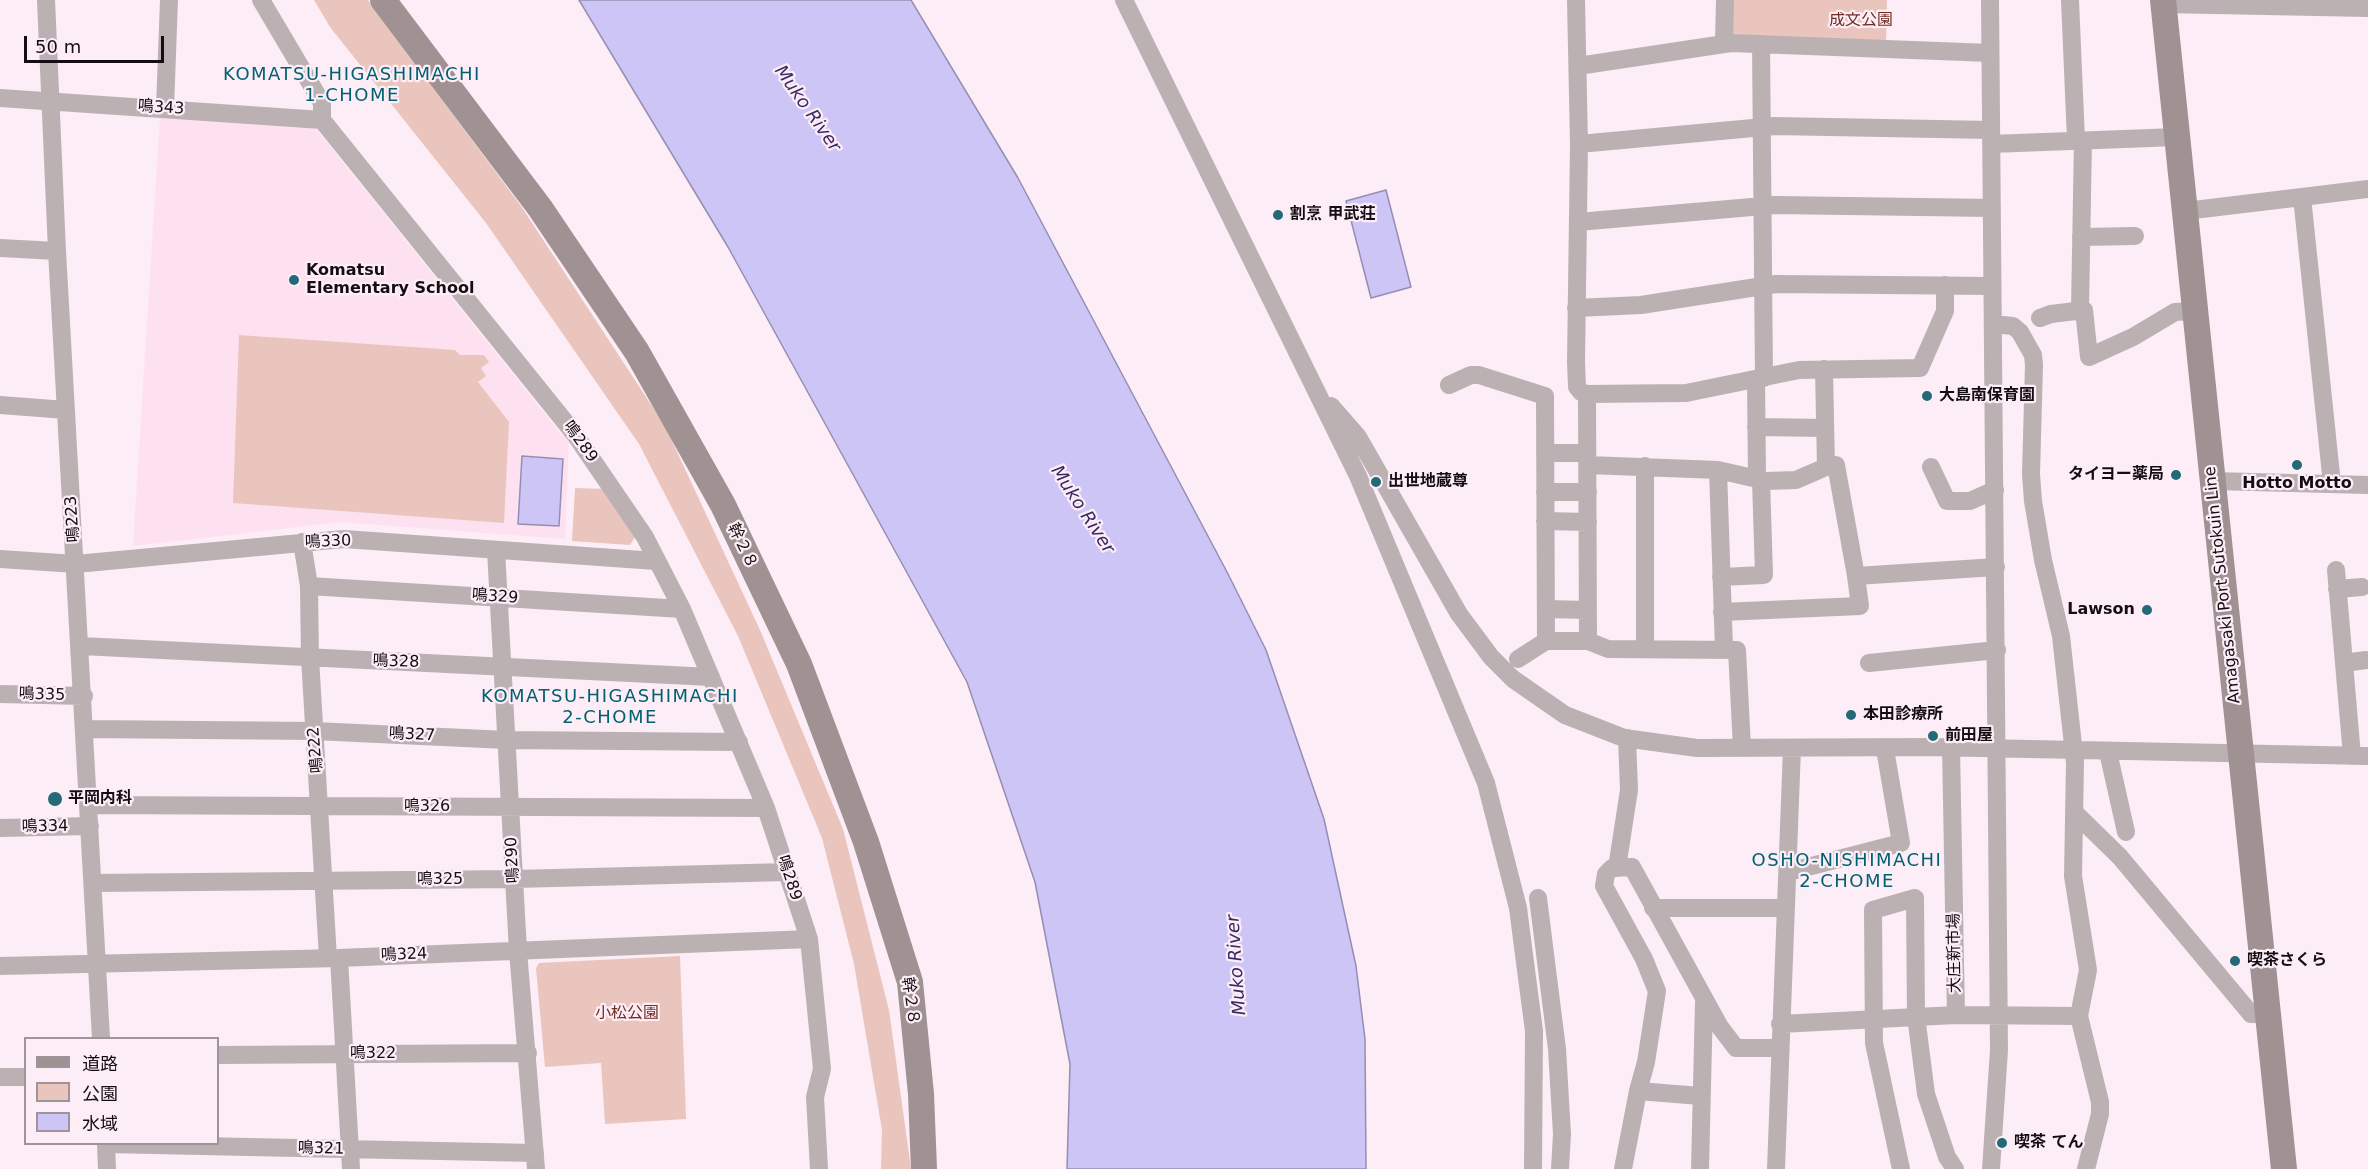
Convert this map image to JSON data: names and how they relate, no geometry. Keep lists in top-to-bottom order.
{
  "streets": {
    "street": [
      "鳴343",
      "鳴289",
      "鳴223",
      "鳴330",
      "幹２８",
      "Amagasaki Port Sutokuin Line",
      "鳴329",
      "鳴328",
      "鳴335",
      "鳴327",
      "鳴222",
      "鳴326",
      "鳴334",
      "鳴290",
      "鳴325",
      "大庄新市場",
      "鳴324",
      "鳴322",
      "鳴321"
    ]
  },
  "crossings": [
    ["鳴343", "鳴289"],
    ["鳴343", "鳴223"],
    ["鳴289", "鳴330"],
    ["鳴289", "鳴329"],
    ["鳴289", "鳴328"],
    ["鳴289", "鳴327"],
    ["鳴289", "鳴326"],
    ["鳴289", "鳴325"],
    ["鳴289", "鳴324"],
    ["鳴223", "鳴330"],
    ["鳴223", "鳴328"],
    ["鳴223", "鳴335"],
    ["鳴223", "鳴327"],
    ["鳴223", "鳴326"],
    ["鳴223", "鳴334"],
    ["鳴223", "鳴325"],
    ["鳴223", "鳴324"],
    ["鳴330", "鳴222"],
    ["鳴330", "鳴290"],
    ["鳴329", "鳴222"],
    ["鳴329", "鳴290"],
    ["鳴328", "鳴222"],
    ["鳴328", "鳴290"],
    ["鳴327", "鳴222"],
    ["鳴327", "鳴290"],
    ["鳴222", "鳴326"],
    ["鳴222", "鳴325"],
    ["鳴222", "鳴324"],
    ["鳴222", "鳴322"],
    ["鳴222", "鳴321"],
    ["鳴326", "鳴290"],
    ["鳴290", "鳴325"],
    ["鳴290", "鳴324"],
    ["鳴290", "鳴322"],
    ["鳴290", "鳴321"]
  ],
  "districts": ["KOMATSU-HIGASHIMACHI 1-CHOME", "KOMATSU-HIGASHIMACHI 2-CHOME", "OSHO-NISHIMACHI 2-CHOME"],
  "water": ["Muko River"],
  "parks": ["成文公園", "小松公園"],
  "places": [
    "割烹 甲武荘",
    "Komatsu Elementary School",
    "大島南保育園",
    "Hotto Motto",
    "タイヨー薬局",
    "出世地蔵尊",
    "Lawson",
    "本田診療所",
    "前田屋",
    "平岡内科",
    "喫茶さくら",
    "喫茶 てん"
  ],
  "legend": ["道路", "公園", "水域"],
  "scale_bar": "50 m"
}
